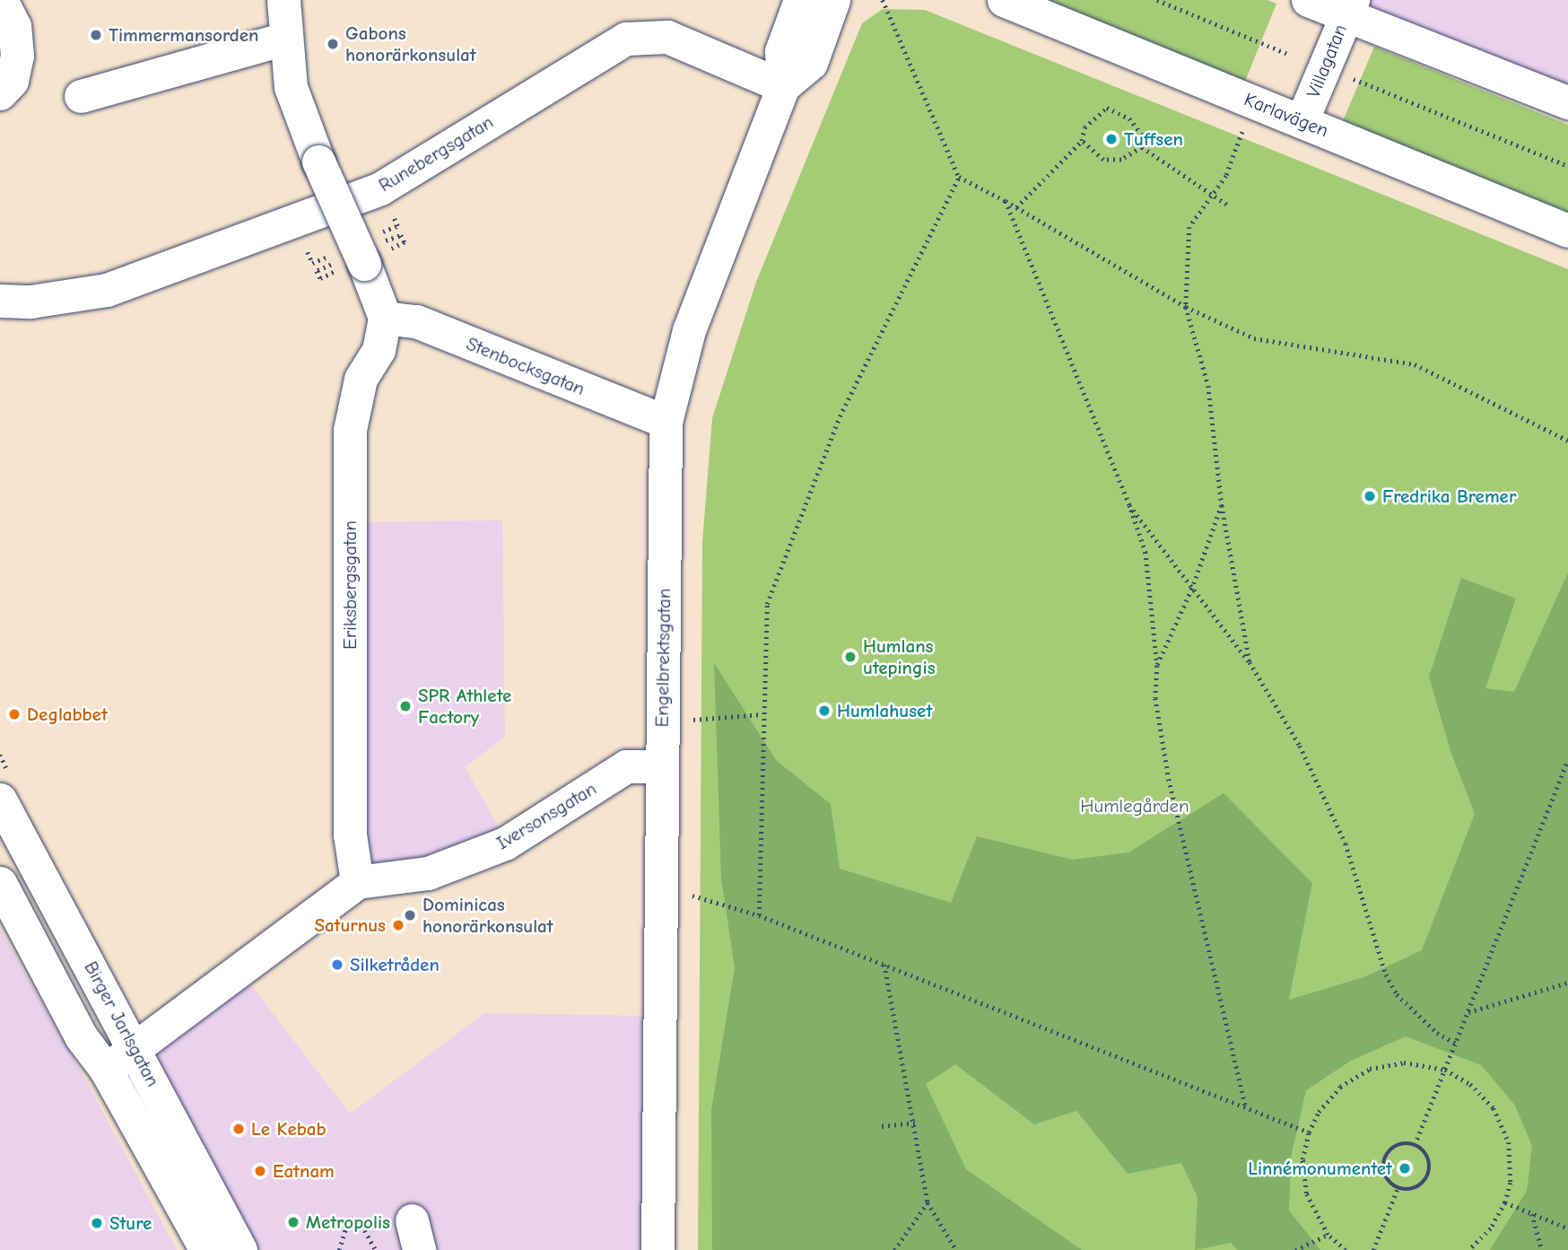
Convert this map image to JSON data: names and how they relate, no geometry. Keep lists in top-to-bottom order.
{
  "streets": {
    "street": [
      "Villagatan",
      "Karlavägen",
      "Runebergsgatan",
      "Stenbocksgatan",
      "Eriksbergsgatan",
      "Engelbrektsgatan",
      "Iversonsgatan",
      "Birger Jarlsgatan"
    ]
  },
  "crossings": [
    ["Villagatan", "Karlavägen"],
    ["Runebergsgatan", "Engelbrektsgatan"],
    ["Stenbocksgatan", "Eriksbergsgatan"],
    ["Stenbocksgatan", "Engelbrektsgatan"],
    ["Eriksbergsgatan", "Iversonsgatan"],
    ["Engelbrektsgatan", "Iversonsgatan"]
  ],
  "parks": ["Humlegården"],
  "places": [
    "Timmermansorden",
    "Gabons honorärkonsulat",
    "Tuffsen",
    "Fredrika Bremer",
    "Humlans utepingis",
    "SPR Athlete Factory",
    "Humlahuset",
    "Deglabbet",
    "Dominicas honorärkonsulat",
    "Saturnus",
    "Silketråden",
    "Le Kebab",
    "Linnémonumentet",
    "Eatnam",
    "Metropolis",
    "Sture"
  ]
}
